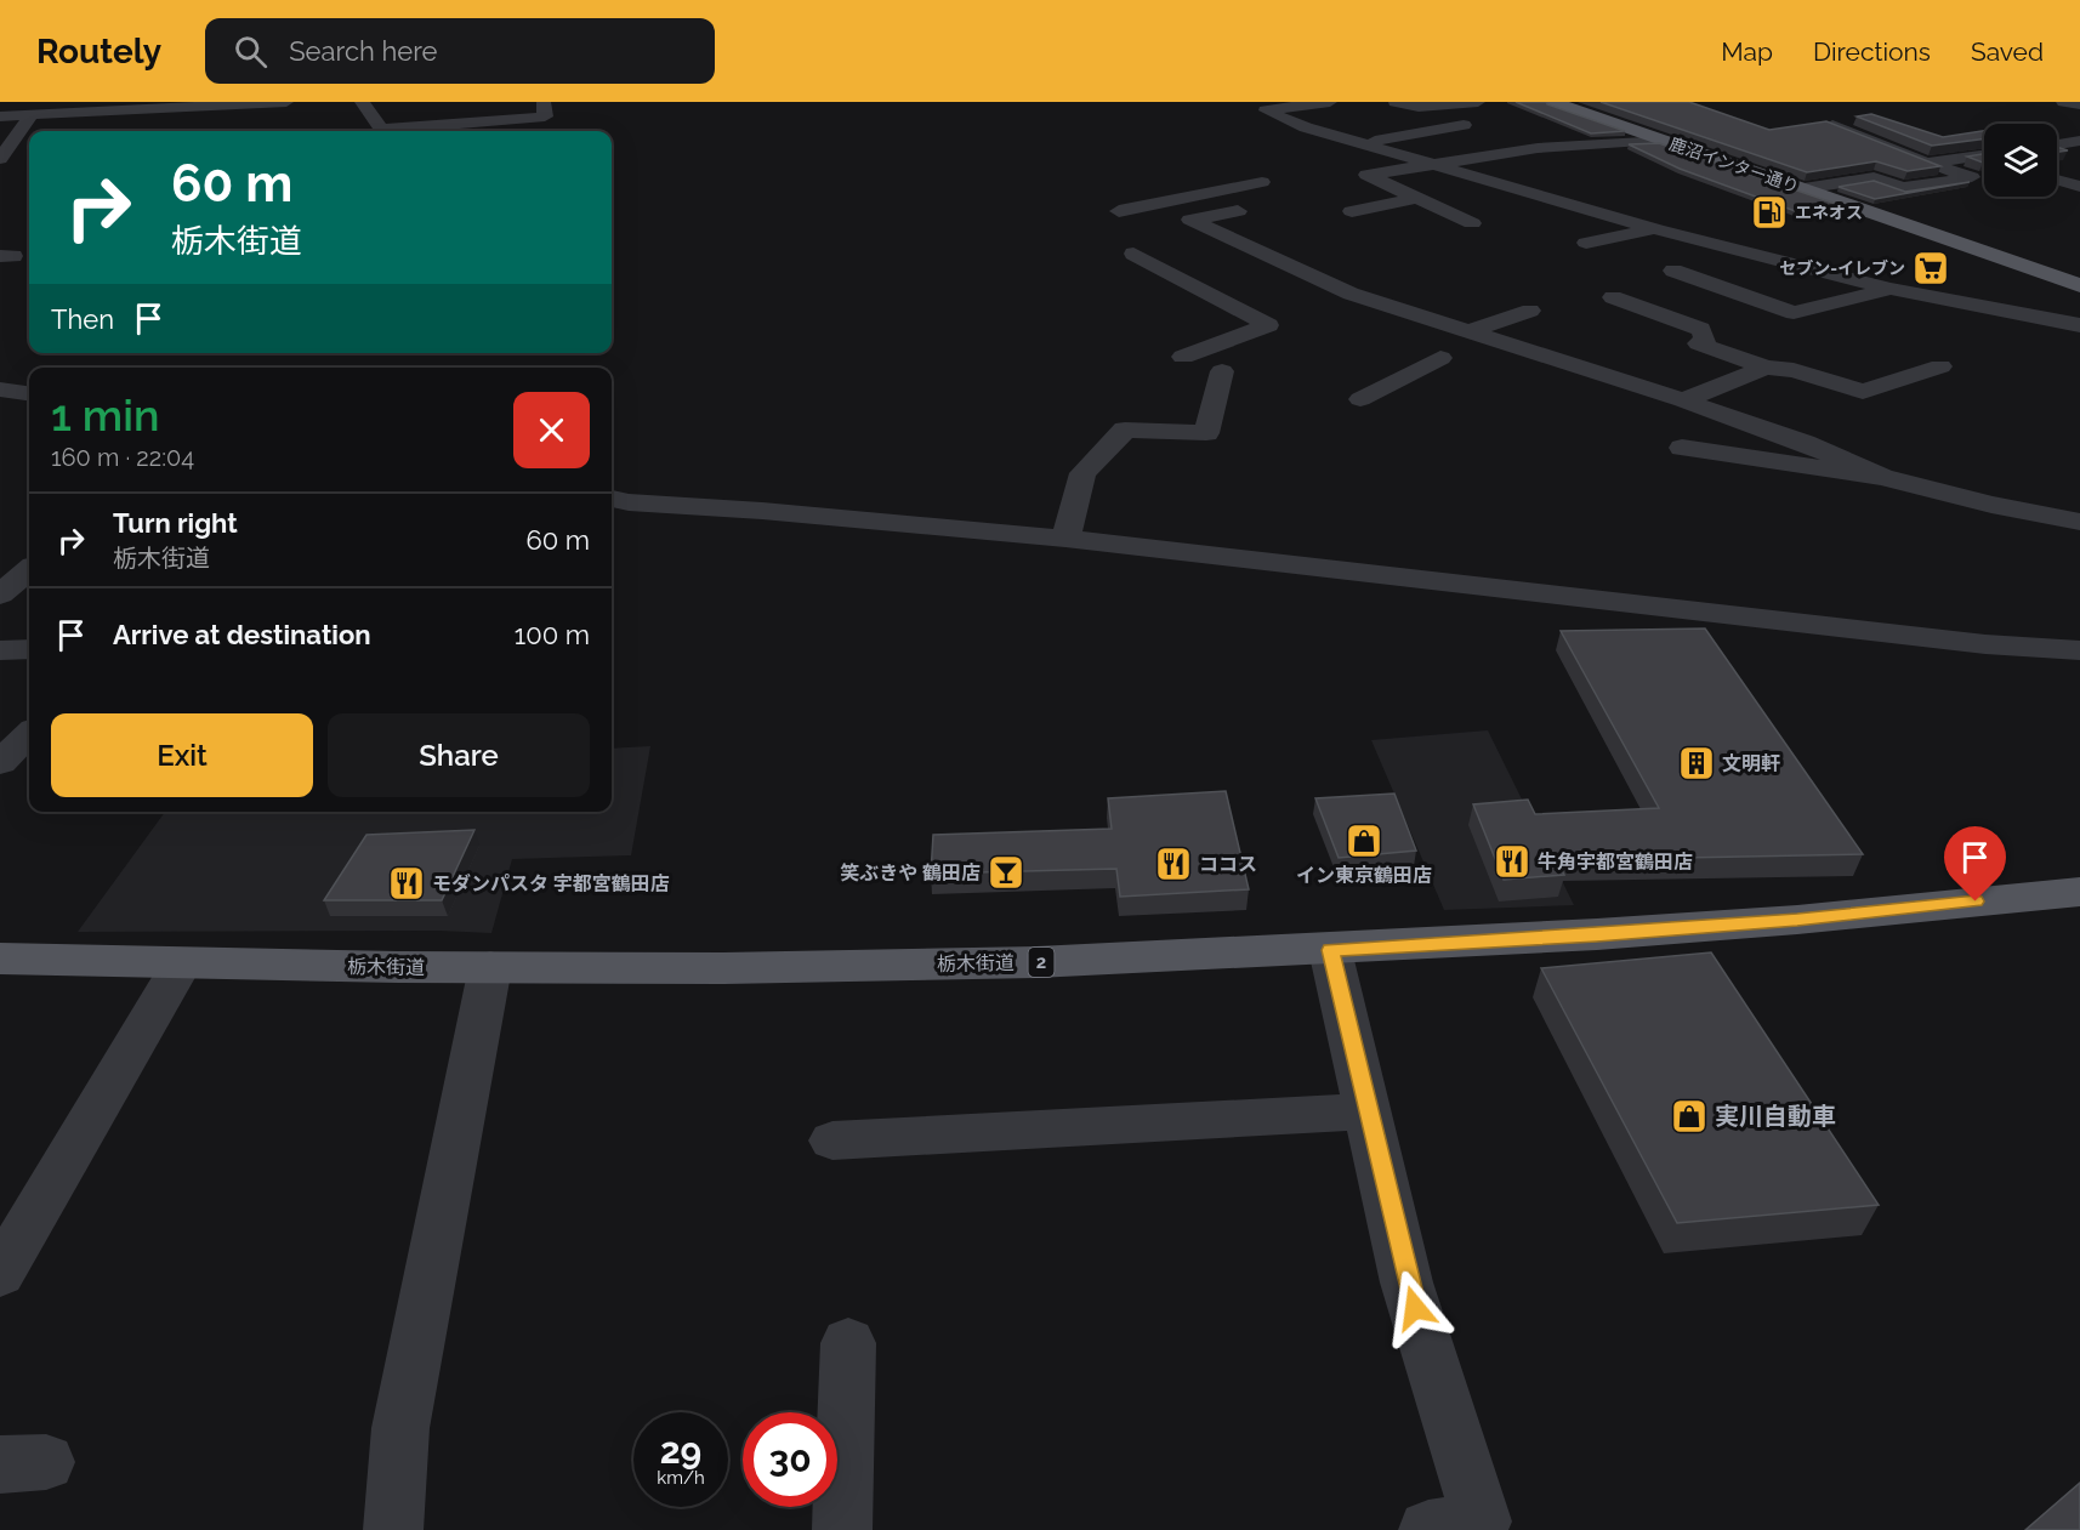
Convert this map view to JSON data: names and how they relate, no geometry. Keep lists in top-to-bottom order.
{
  "streets": {
    "main road": ["鹿沼インター通り", "2", "栃木街道"]
  },
  "places": {
    "fuel station": ["エネオス"],
    "supermarket": ["セブン-イレブン"],
    "building": ["文明軒"],
    "shop": ["イン東京鶴田店", "実川自動車"],
    "restaurant": ["牛角宇都宮鶴田店", "ココス", "モダンパスタ 宇都宮鶴田店"],
    "bar": ["笑ぶきや 鶴田店"]
  },
  "page": {
    "header": "Routely",
    "search": "Search here",
    "nav": ["Map", "Directions", "Saved"],
    "turn": ["60 m", "栃木街道"],
    "then": "Then",
    "heading": ["1 min", "160 m · 22:04"],
    "list": [
      {
        "name": "Turn right",
        "note": "栃木街道",
        "value": "60 m"
      },
      {
        "name": "Arrive at destination",
        "value": "100 m"
      }
    ],
    "buttons": ["Exit", "Share"],
    "speed": "29 km/h",
    "limit": "30"
  }
}
